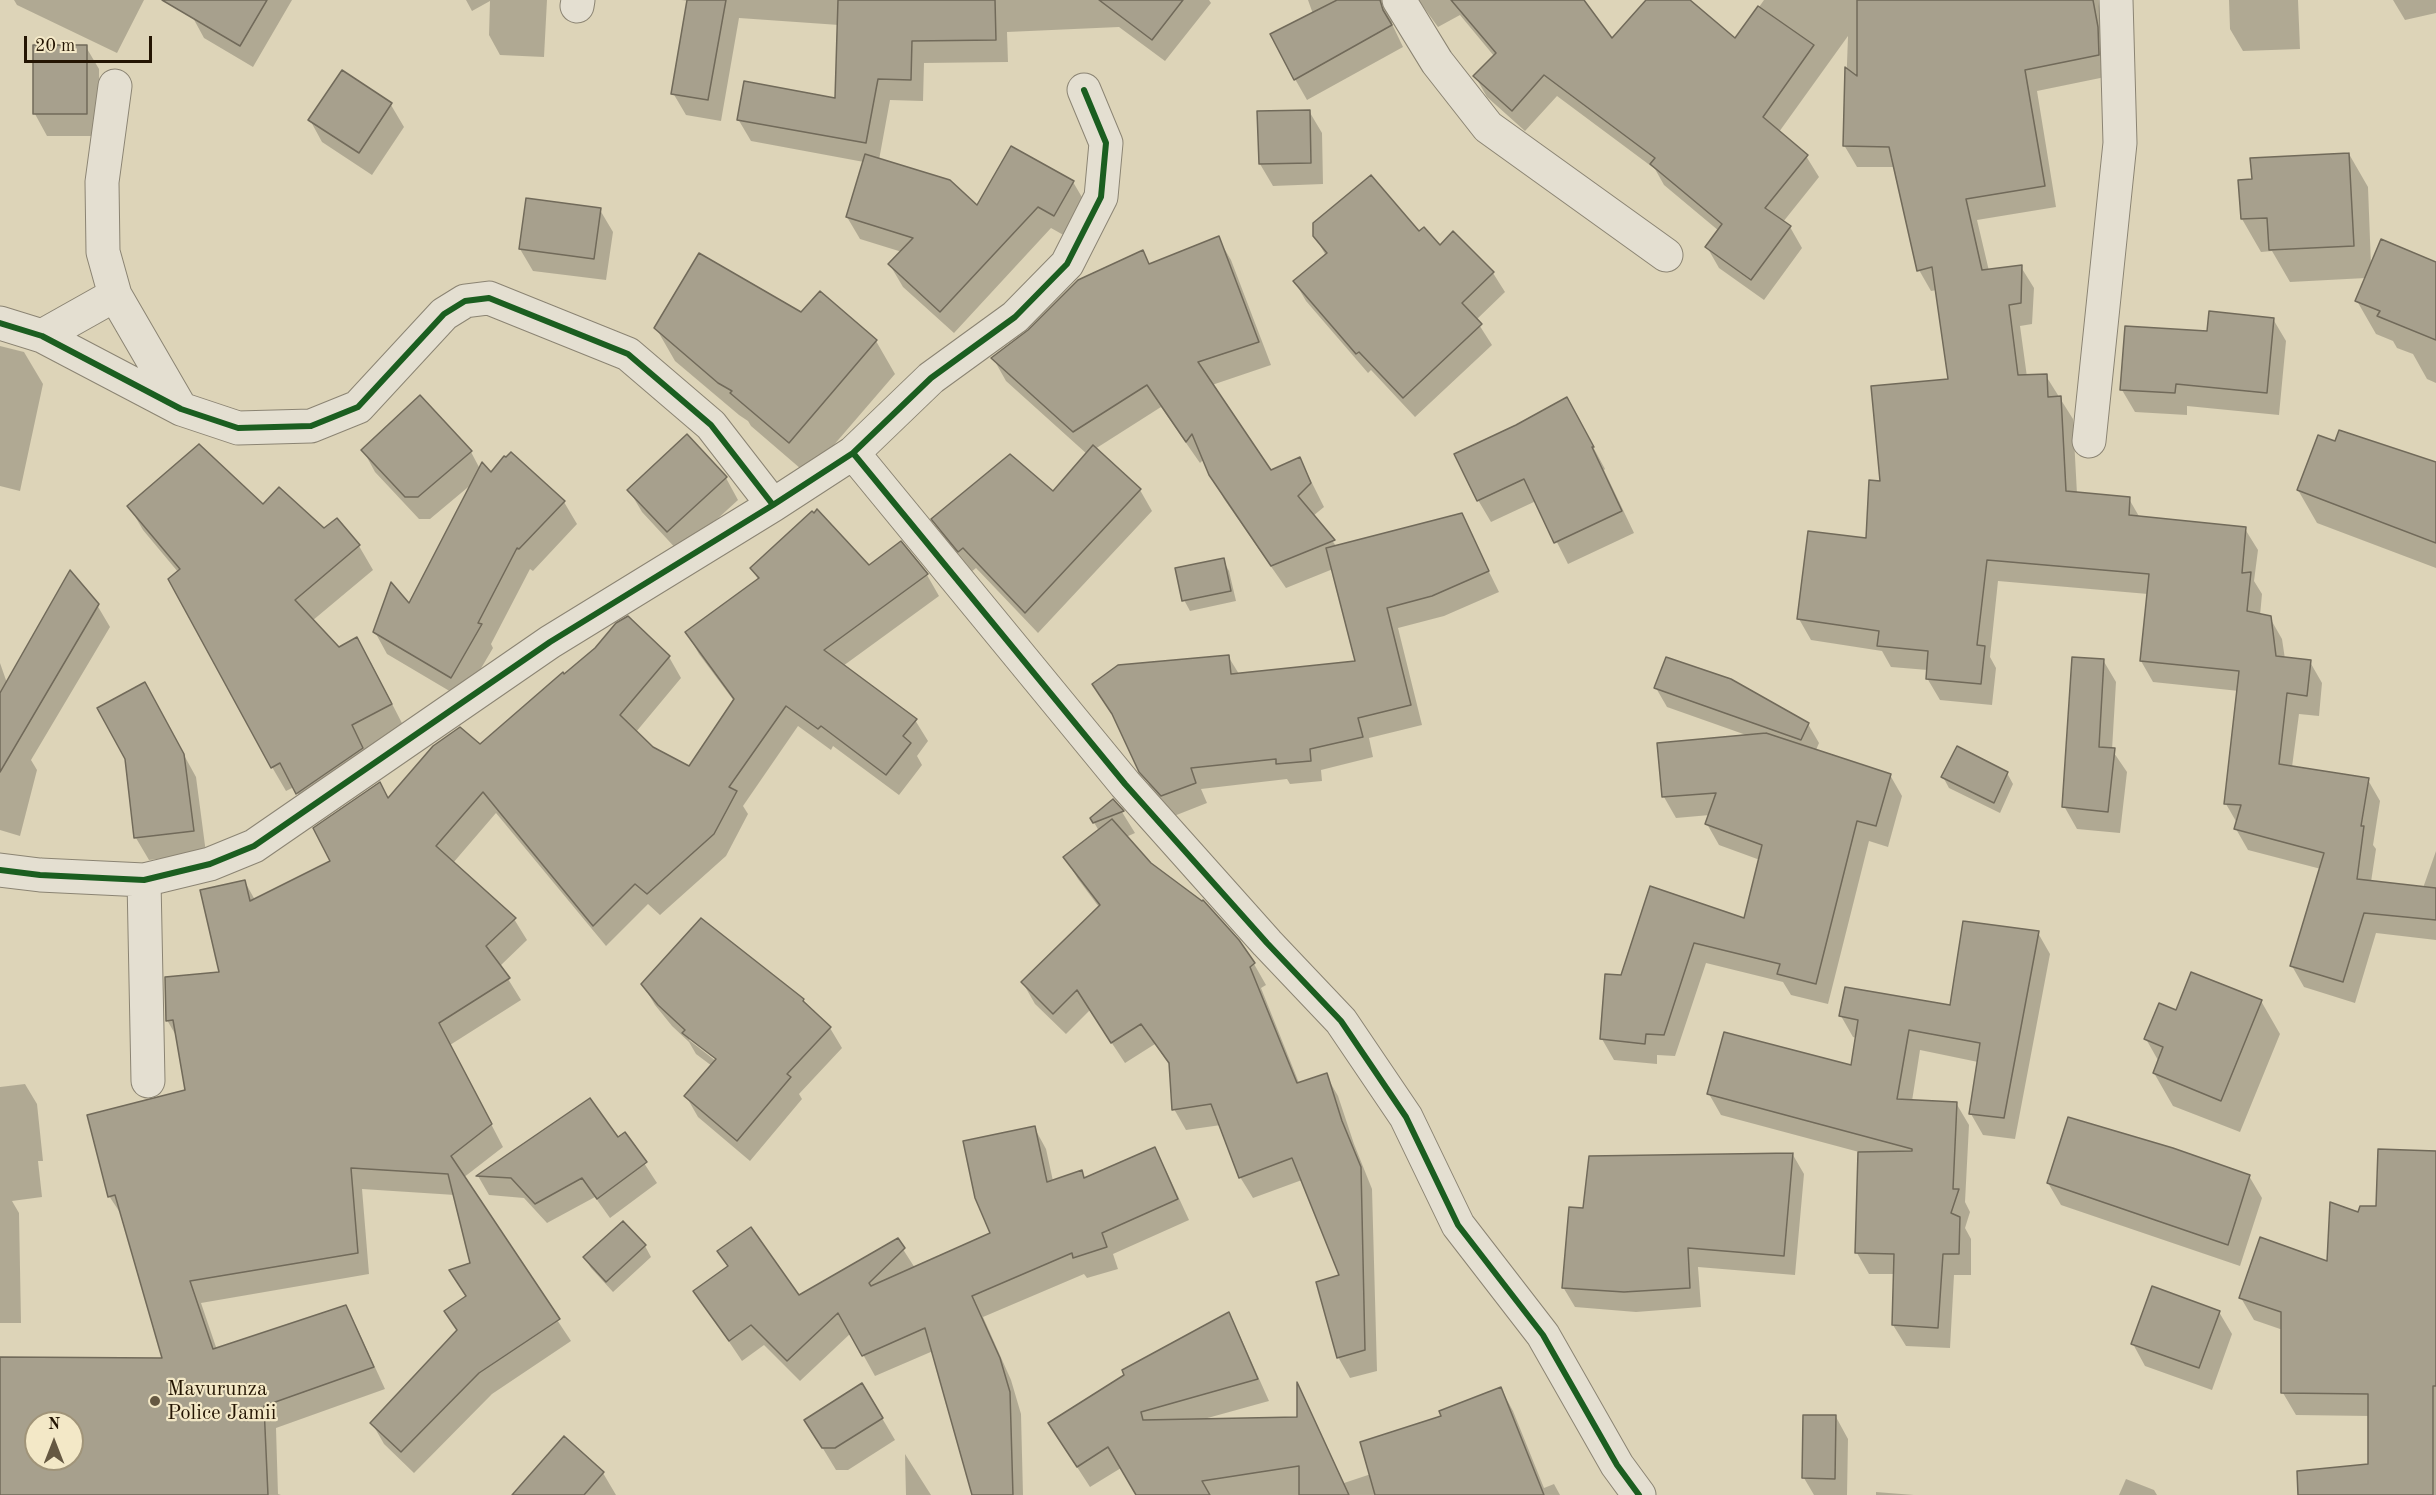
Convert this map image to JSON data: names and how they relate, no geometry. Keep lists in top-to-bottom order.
{
  "places": ["Mavurunza Police Jamii"],
  "scale_bar": "20 m",
  "north": "top"
}
